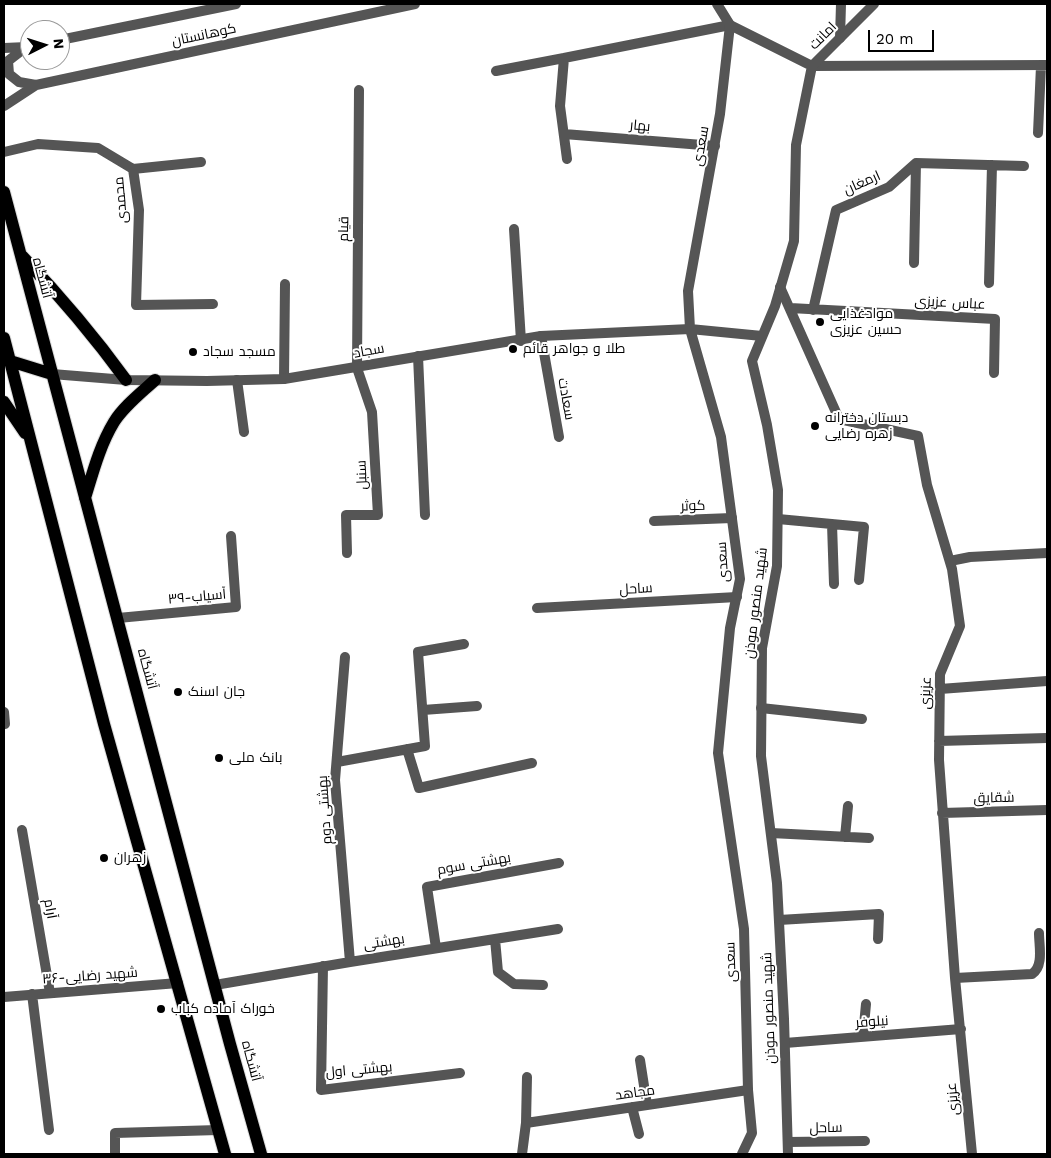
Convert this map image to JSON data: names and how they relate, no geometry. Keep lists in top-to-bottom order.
{
  "streets": {
    "main road": ["آتشگاه"],
    "street": [
      "کوهانستان",
      "امانت",
      "بهار",
      "سعدی",
      "ارمغان",
      "محمدی",
      "قیام",
      "عباس عزیزی",
      "سجاد",
      "سعادت",
      "سنبل",
      "کوثر",
      "ساحل",
      "۳۹-آسیاب",
      "شهید منصور موذن",
      "عزیزی",
      "شقایق",
      "بهشتی دوم",
      "بهشتی سوم",
      "آرام",
      "بهشتی",
      "۳۶-شهید رضایی",
      "نیلوفر",
      "بهشتی اول",
      "مجاهد"
    ]
  },
  "crossings": [
    ["امانت", "شهید منصور موذن"],
    ["بهار", "سعدی"],
    ["سعدی", "سجاد"],
    ["سعدی", "کوثر"],
    ["سعدی", "ساحل"],
    ["سعدی", "مجاهد"],
    ["ارمغان", "عباس عزیزی"],
    ["قیام", "سجاد"],
    ["قیام", "سنبل"],
    ["آتشگاه", "سجاد"],
    ["آتشگاه", "۳۹-آسیاب"],
    ["آتشگاه", "بهشتی"],
    ["عباس عزیزی", "عزیزی"],
    ["سجاد", "سعادت"],
    ["سجاد", "سنبل"],
    ["سجاد", "شهید منصور موذن"],
    ["ساحل", "شهید منصور موذن"],
    ["شهید منصور موذن", "عزیزی"],
    ["شهید منصور موذن", "نیلوفر"],
    ["عزیزی", "شقایق"],
    ["عزیزی", "نیلوفر"],
    ["بهشتی دوم", "بهشتی"],
    ["بهشتی سوم", "بهشتی"],
    ["آرام", "۳۶-شهید رضایی"],
    ["بهشتی", "بهشتی اول"]
  ],
  "places": [
    "موادغذایی حسین عزیزی",
    "طلا و جواهر قائم",
    "مسجد سجاد",
    "دبستان دخترانه زهره رضایی",
    "جان اسنک",
    "بانک ملی",
    "زهران",
    "خوراک آماده کباب"
  ],
  "scale_bar": "20 m",
  "north": "right"
}
